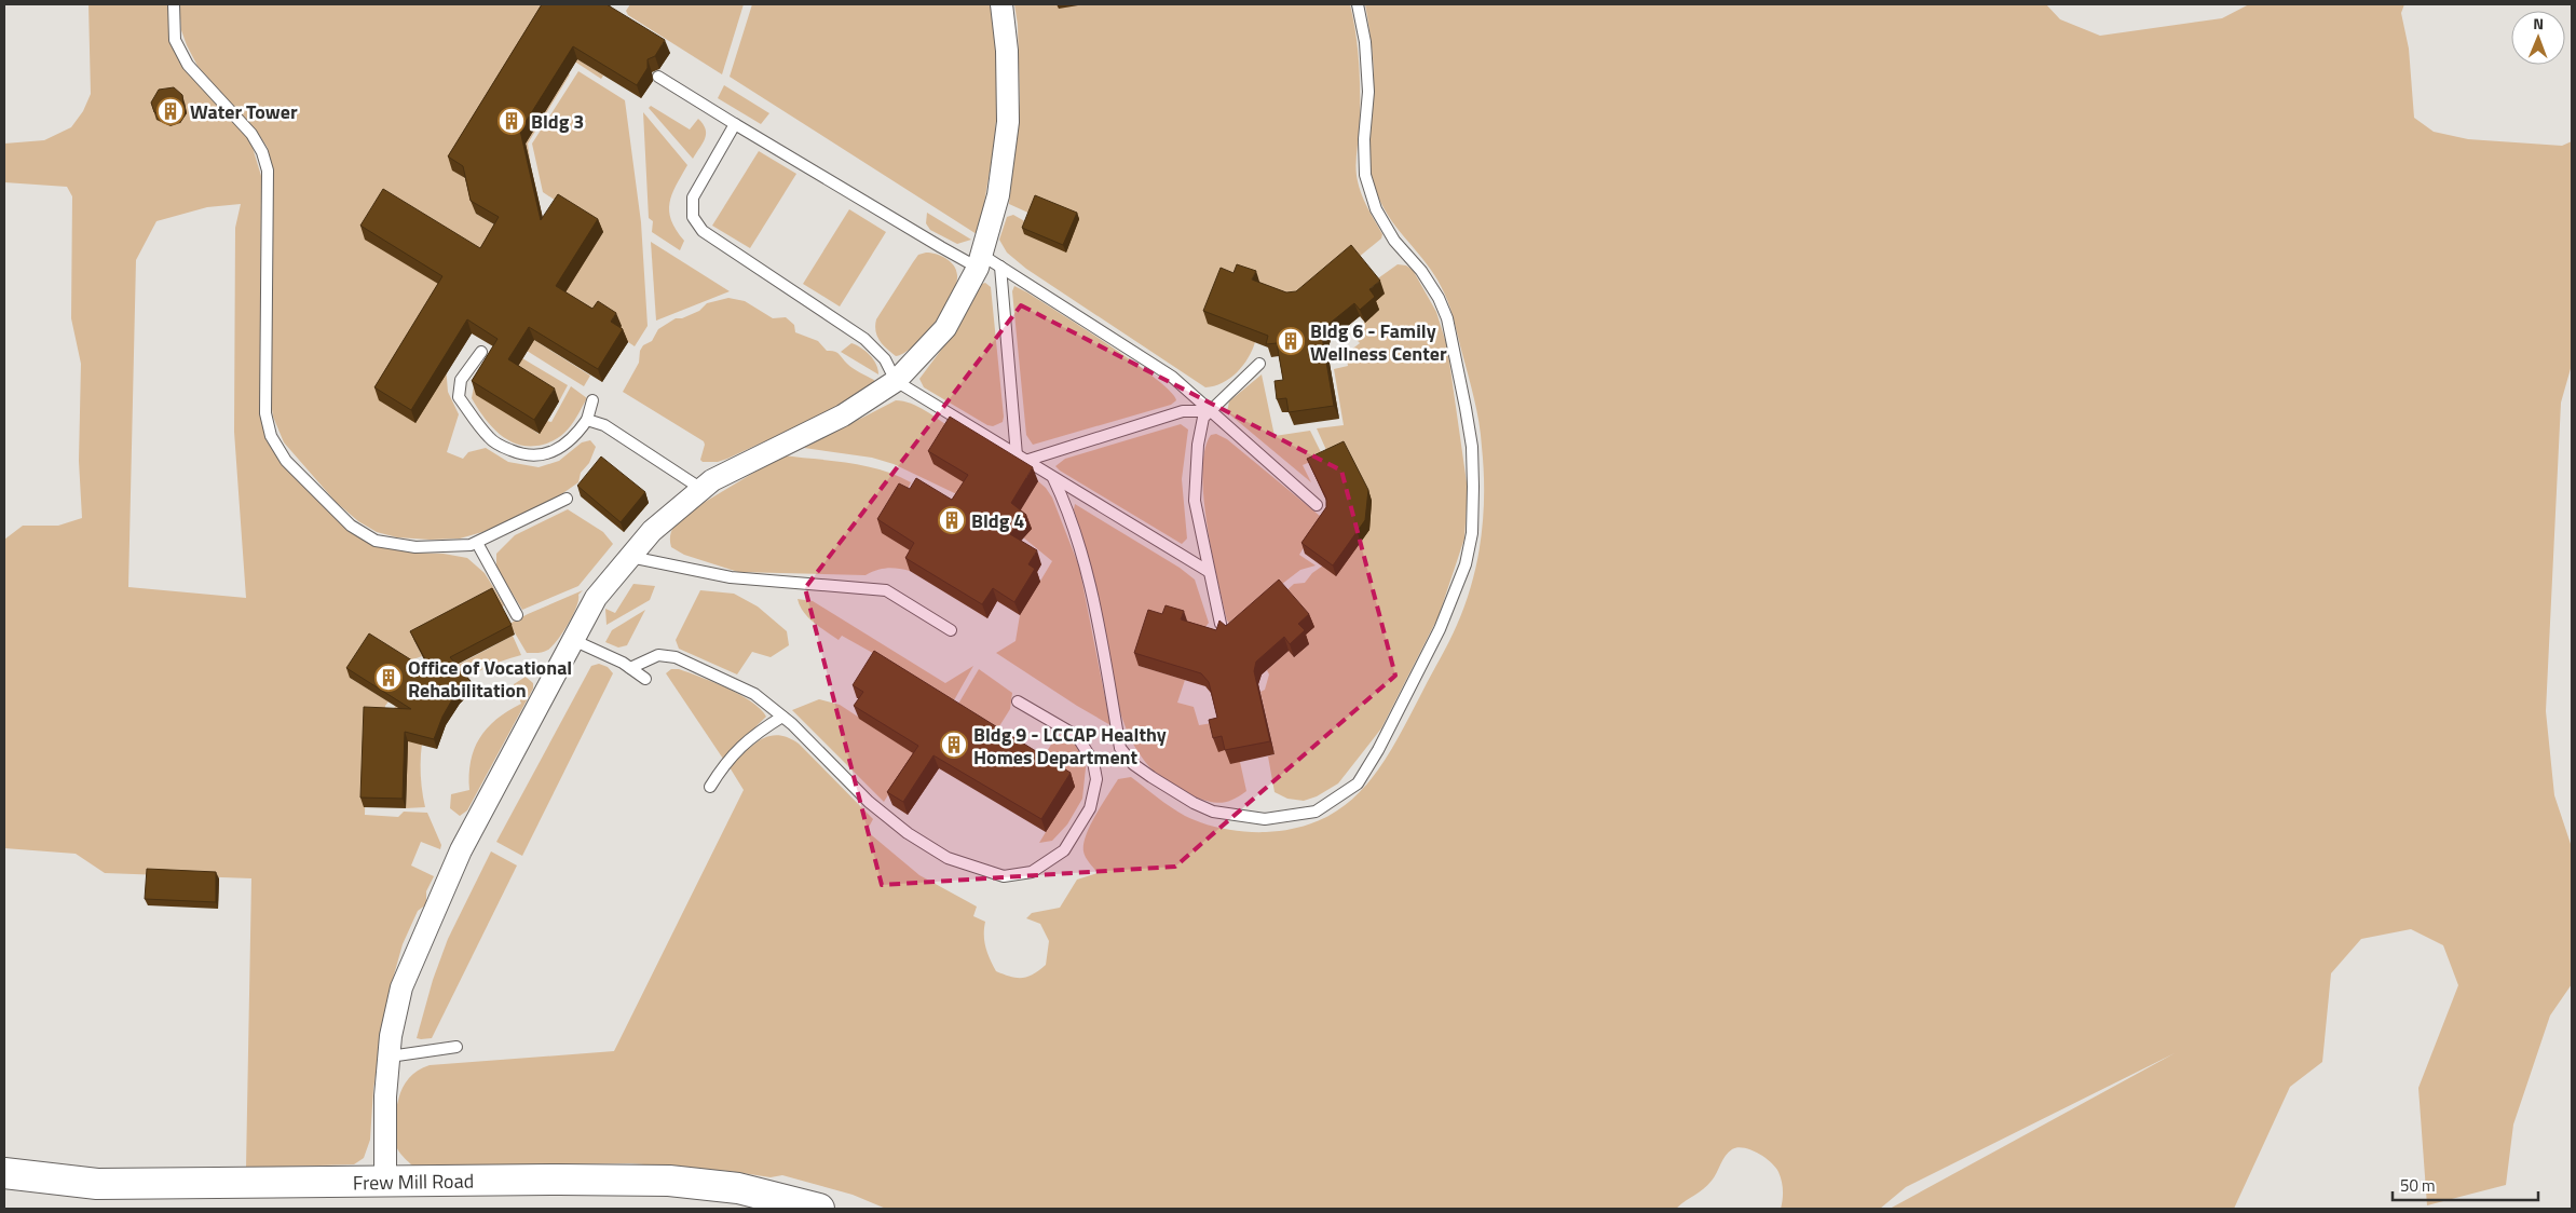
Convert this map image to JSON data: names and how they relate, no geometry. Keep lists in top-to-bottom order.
{
  "streets": {
    "street": ["Frew Mill Road"]
  },
  "places": {
    "building": [
      "Water Tower",
      "Bldg 3",
      "Bldg 6 - Family Wellness Center",
      "Bldg 4",
      "Office of Vocational Rehabilitation",
      "Bldg 9 - LCCAP Healthy Homes Department"
    ]
  },
  "scale_bar": "50 m",
  "north": "top"
}
